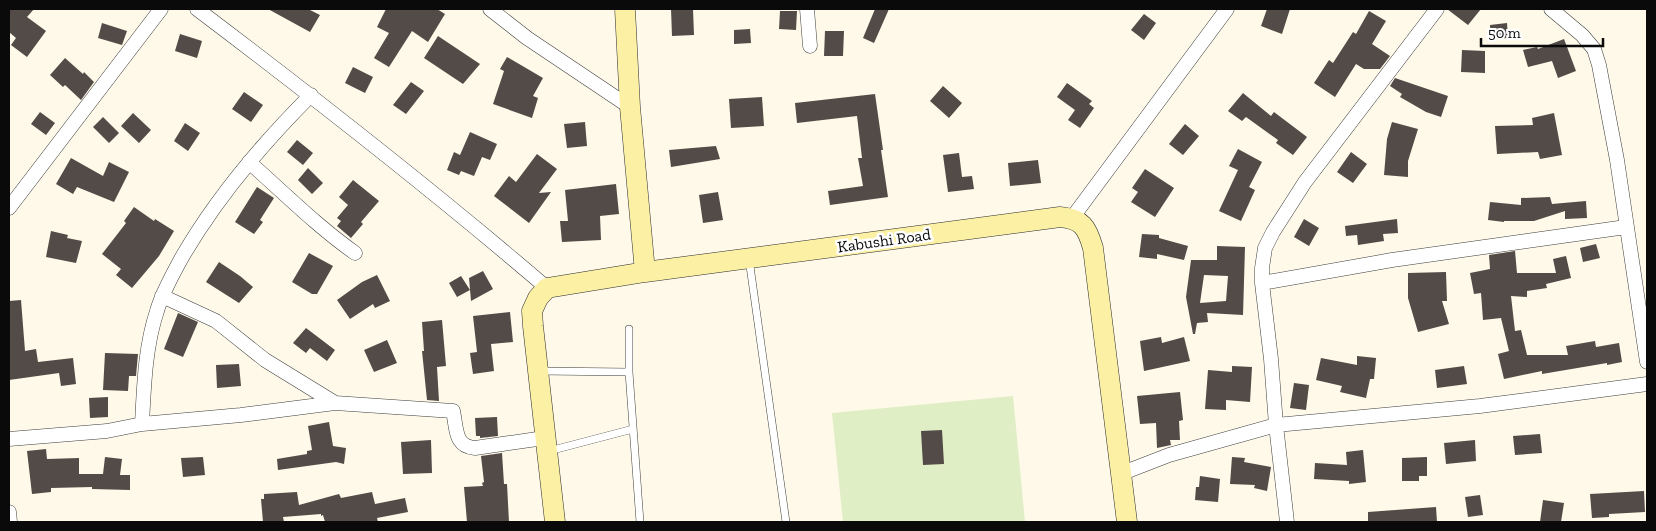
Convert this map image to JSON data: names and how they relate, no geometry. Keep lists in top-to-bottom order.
{
  "streets": {
    "main road": ["Kabushi Road"]
  },
  "scale_bar": "50 m"
}
